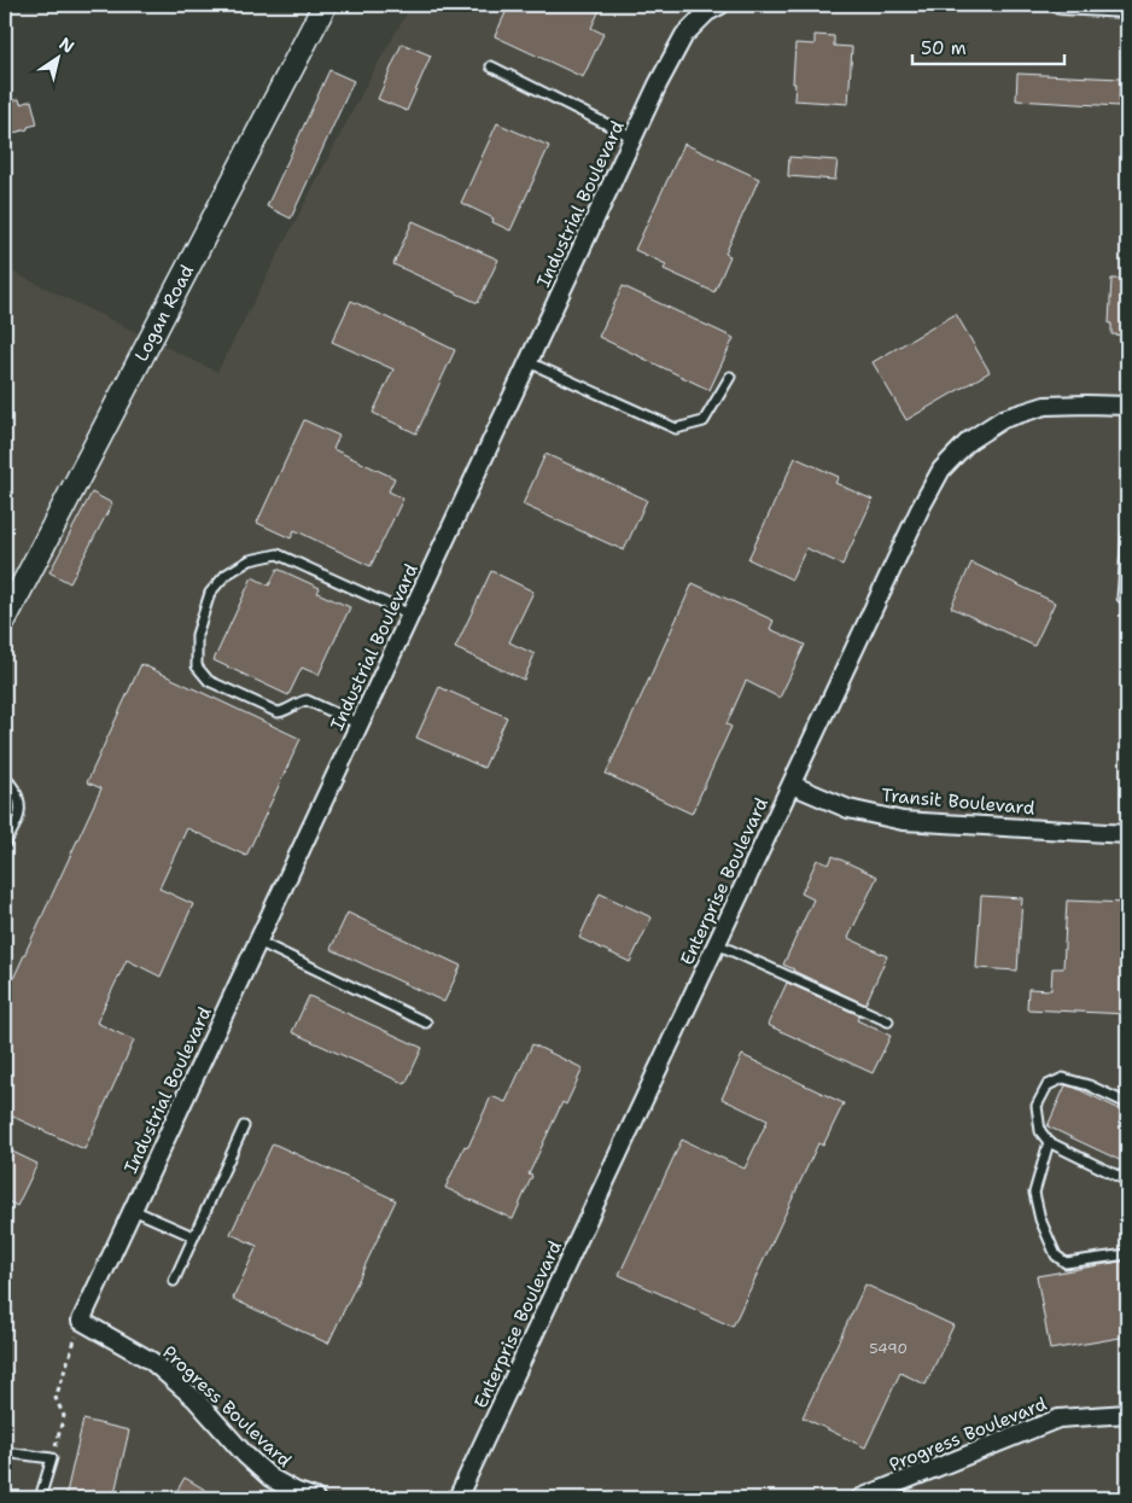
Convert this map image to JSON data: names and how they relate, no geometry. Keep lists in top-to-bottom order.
{
  "streets": {
    "street": [
      "Industrial Boulevard",
      "Logan Road",
      "Transit Boulevard",
      "Enterprise Boulevard",
      "Progress Boulevard"
    ]
  },
  "crossings": [
    ["Industrial Boulevard", "Progress Boulevard"],
    ["Transit Boulevard", "Enterprise Boulevard"]
  ],
  "house_numbers": ["5490"],
  "scale_bar": "50 m",
  "north": "top right"
}
